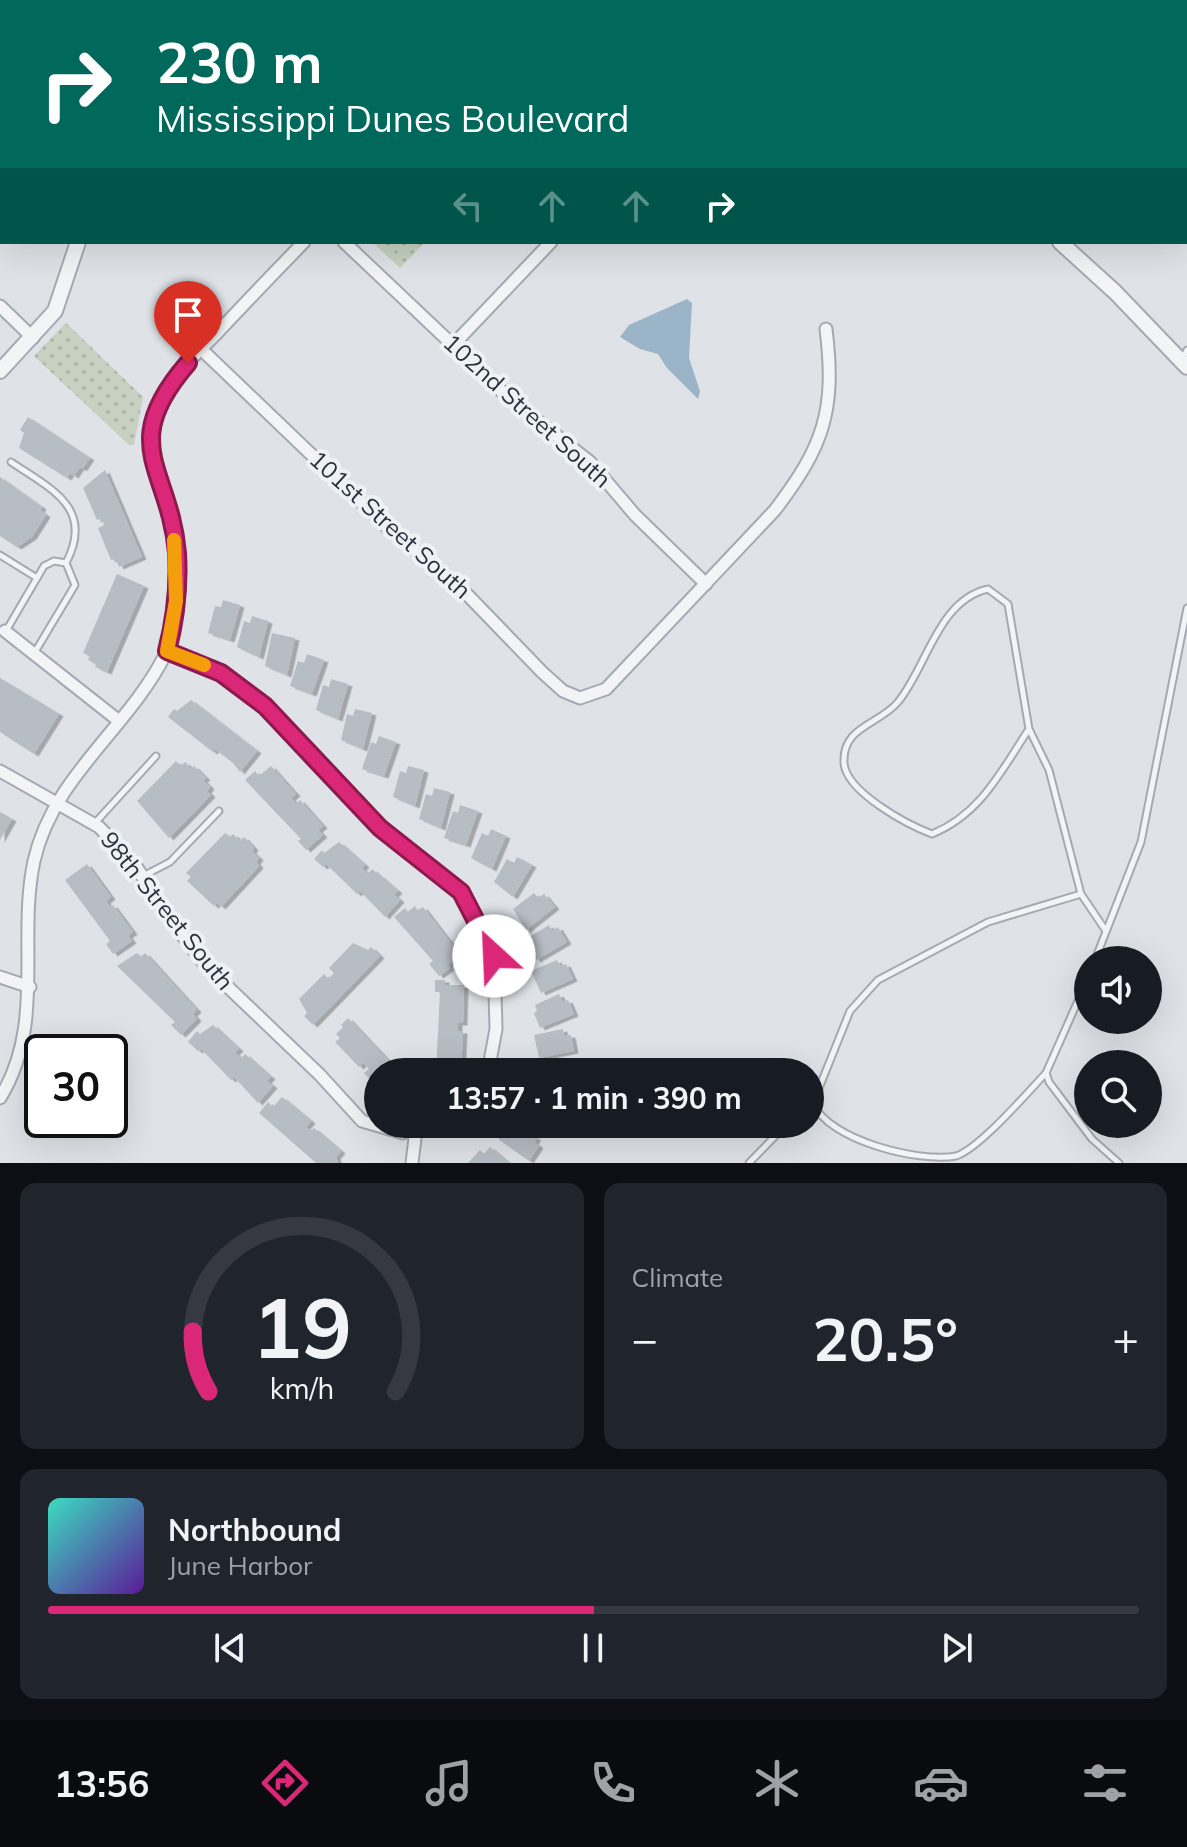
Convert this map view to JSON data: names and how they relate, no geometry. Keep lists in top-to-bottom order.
{
  "streets": {
    "street": ["102nd Street South", "101st Street South", "98th Street South"]
  },
  "crossings": [
    ["102nd Street South", "101st Street South"]
  ],
  "page": {
    "turn": ["230 m", "Mississippi Dunes Boulevard"],
    "limit": "30",
    "trip": "13:57 · 1 min · 390 m",
    "tile": "Climate",
    "heat": ["−", "20.5°", "+"],
    "song": ["Northbound", "June Harbor"],
    "tabs": "13:56",
    "gauge": ["19", "km/h"]
  }
}
